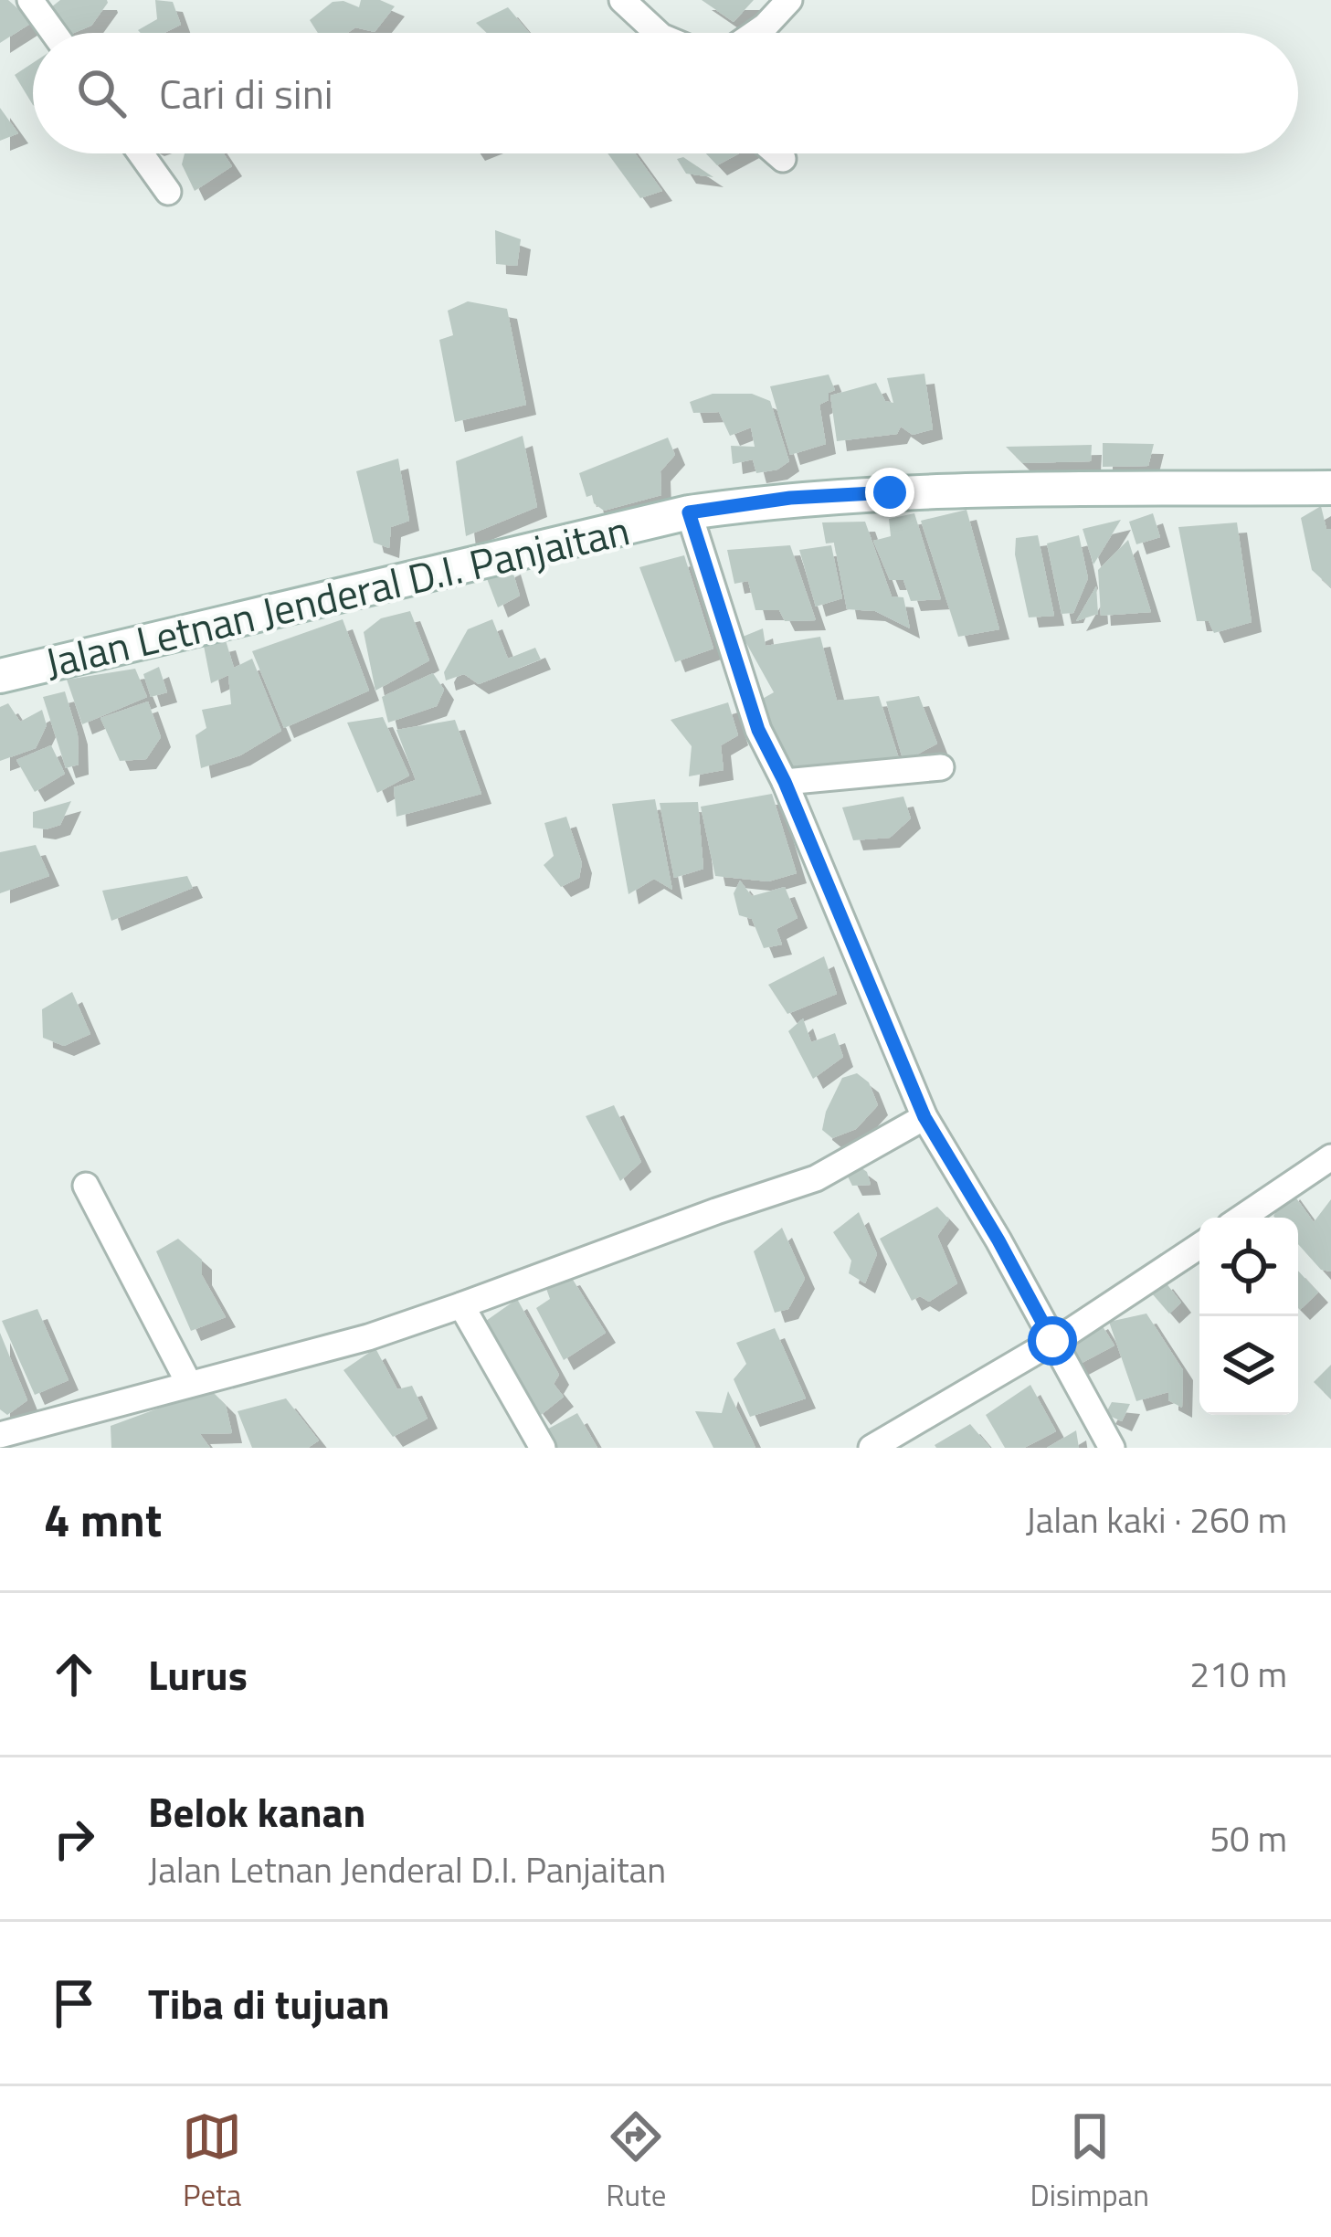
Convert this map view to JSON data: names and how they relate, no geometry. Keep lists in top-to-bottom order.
{
  "streets": {
    "street": ["Jalan Letnan Jenderal D.I. Panjaitan"]
  },
  "page": {
    "search": "Cari di sini",
    "heading": ["4 mnt", "Jalan kaki · 260 m"],
    "list": [
      ["Lurus", "210 m"],
      ["Belok kanan", "Jalan Letnan Jenderal D.I. Panjaitan", "50 m"],
      "Tiba di tujuan"
    ],
    "nav": ["Peta", "Rute", "Disimpan"]
  }
}
